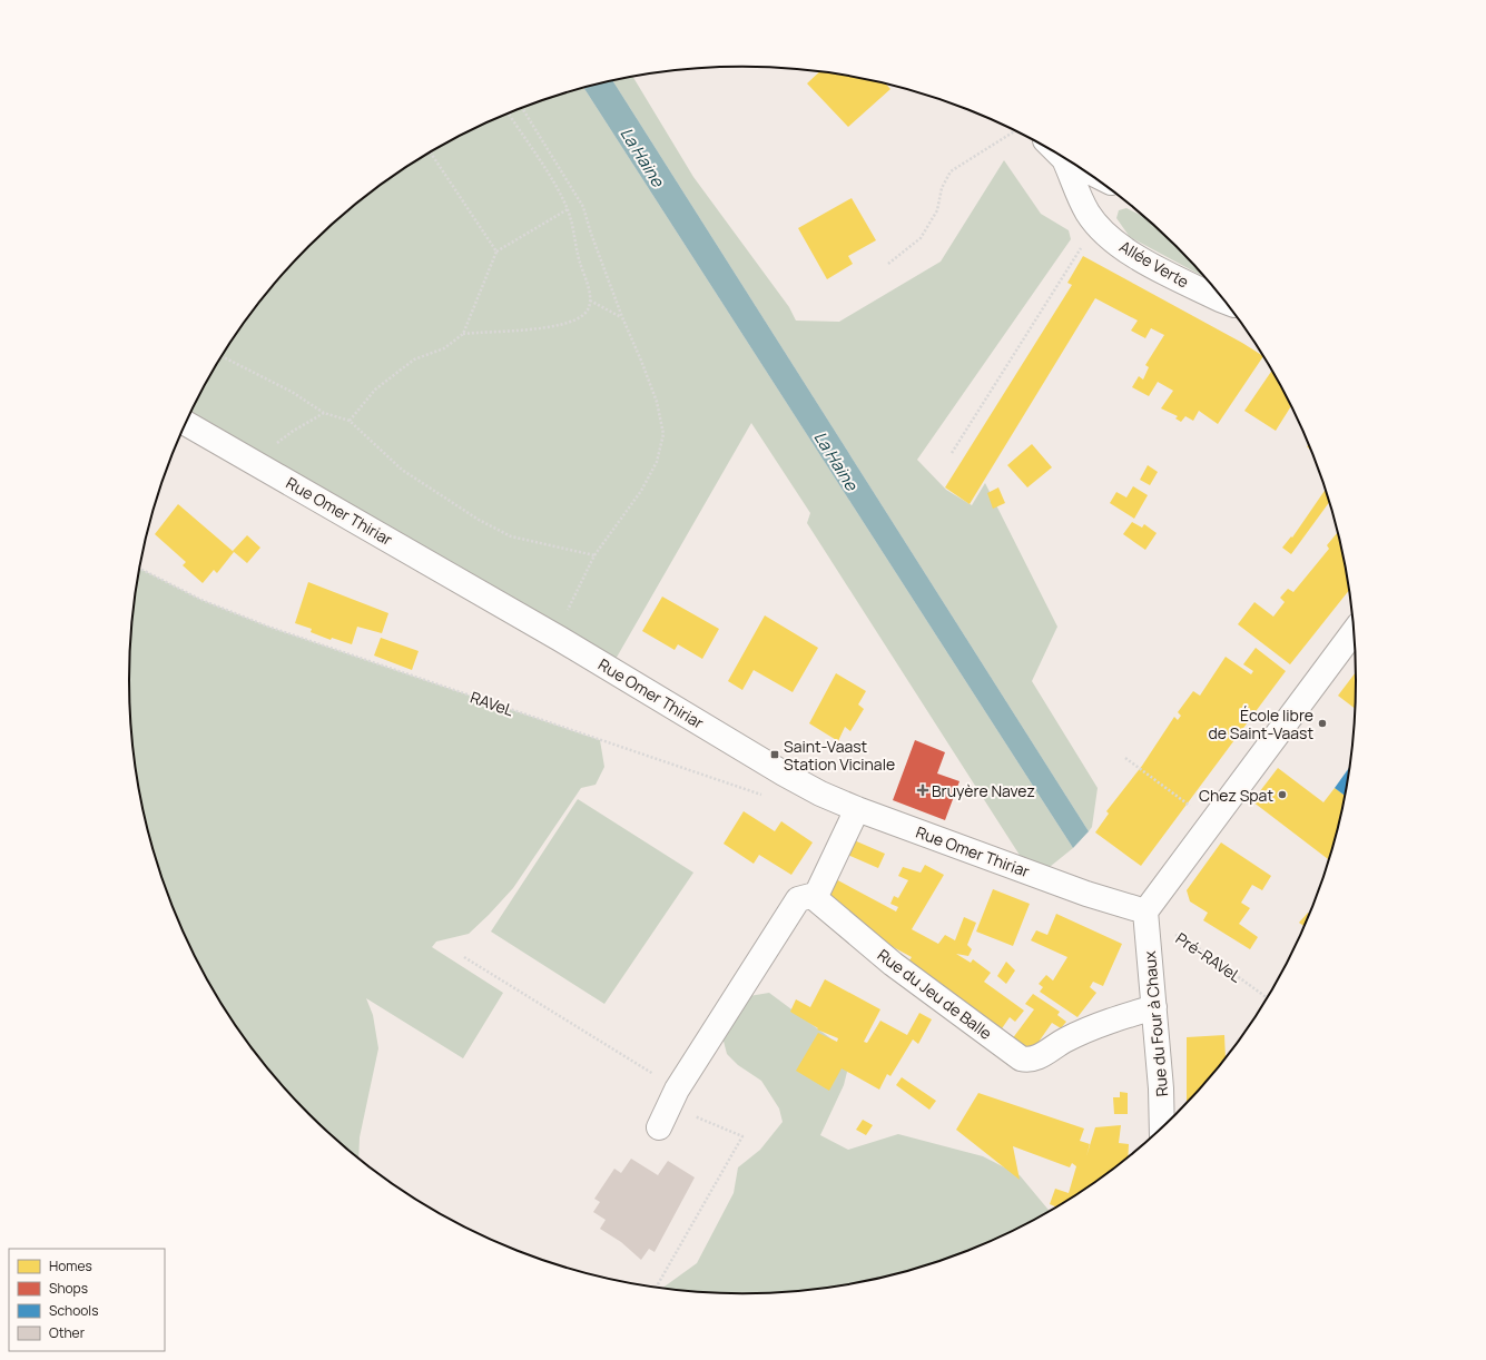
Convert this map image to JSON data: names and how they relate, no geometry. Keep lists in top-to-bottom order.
{
  "streets": {
    "street": [
      "Allée Verte",
      "Rue Omer Thiriar",
      "Rue du Jeu de Balle",
      "Rue du Four à Chaux"
    ],
    "path": ["RAVeL", "Pré-RAVeL"]
  },
  "crossings": [
    ["Rue Omer Thiriar", "Pré-RAVeL"],
    ["Rue Omer Thiriar", "Rue du Four à Chaux"],
    ["Pré-RAVeL", "Rue du Four à Chaux"],
    ["Rue du Jeu de Balle", "Rue du Four à Chaux"]
  ],
  "water": ["La Haine"],
  "places": {
    "other": ["École libre de Saint-Vaast", "Chez Spat"],
    "transit": ["Saint-Vaast Station Vicinale"],
    "health": ["Bruyère Navez"]
  },
  "legend": [
    "Homes",
    "Shops",
    "Schools",
    "Other"
  ]
}
